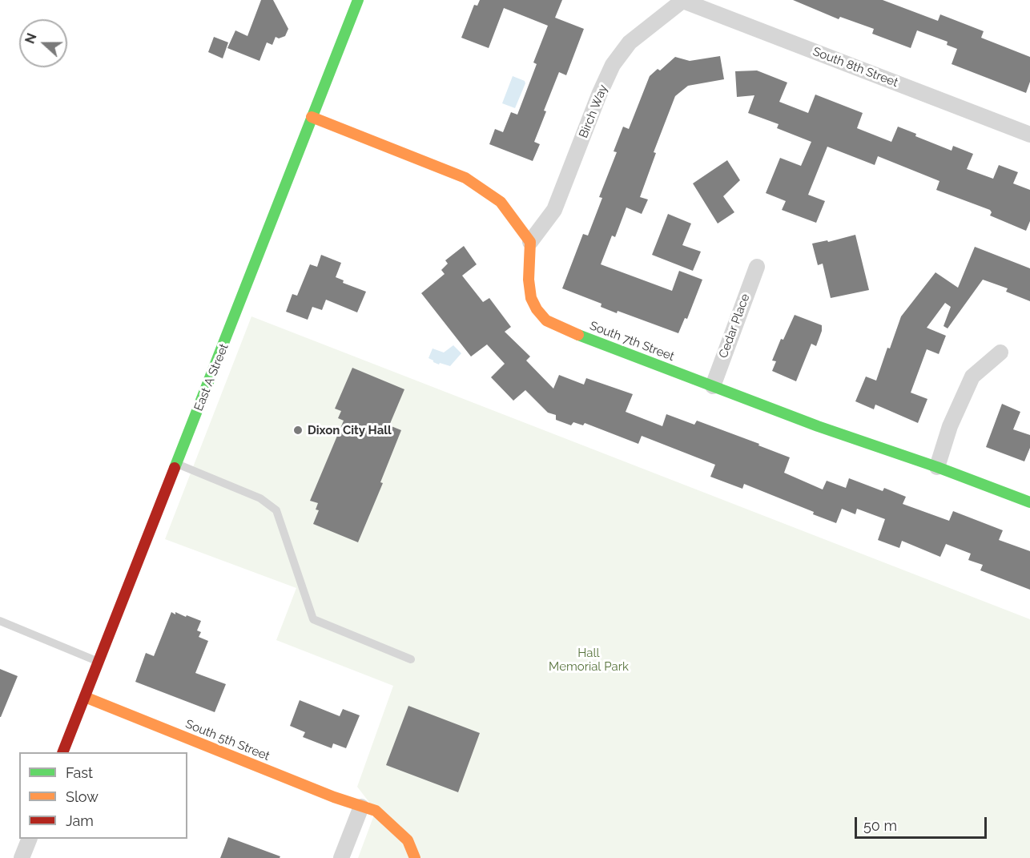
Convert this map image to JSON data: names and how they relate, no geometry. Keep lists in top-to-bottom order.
{
  "streets": {
    "street": [
      "South 8th Street",
      "Birch Way",
      "Cedar Place",
      "South 7th Street",
      "East A Street",
      "South 5th Street"
    ]
  },
  "crossings": [
    ["South 8th Street", "Birch Way"],
    ["Birch Way", "South 7th Street"],
    ["Cedar Place", "South 7th Street"],
    ["East A Street", "South 5th Street"]
  ],
  "parks": ["Hall Memorial Park"],
  "places": ["Dixon City Hall"],
  "legend": ["Fast", "Slow", "Jam"],
  "scale_bar": "50 m",
  "north": "left"
}
